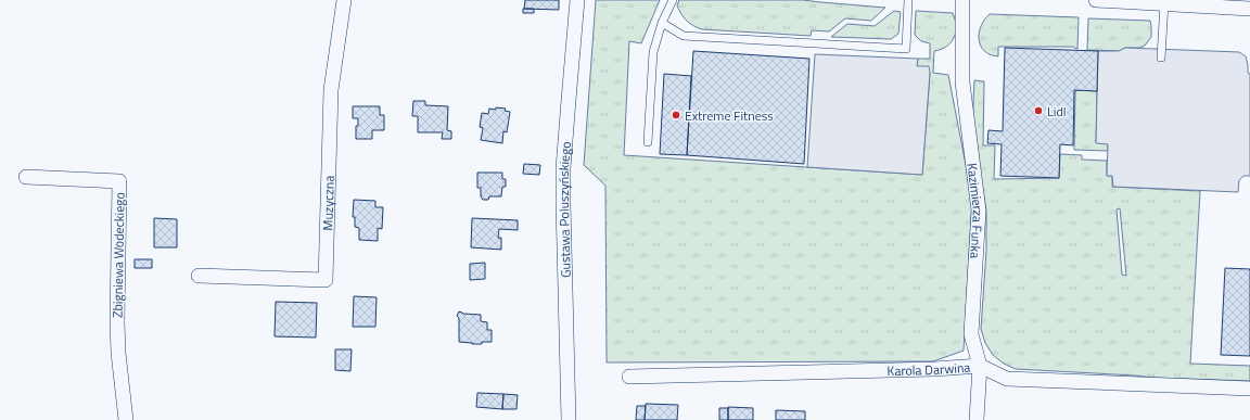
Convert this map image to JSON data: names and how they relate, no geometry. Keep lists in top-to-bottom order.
{
  "streets": {
    "street": [
      "Muzyczna",
      "Gustawa Poluszyńskiego",
      "Kazimierza Funka",
      "Zbigniewa Wodeckiego",
      "Karola Darwina"
    ]
  },
  "crossings": [
    ["Kazimierza Funka", "Karola Darwina"]
  ],
  "places": ["Lidl", "Extreme Fitness"]
}
